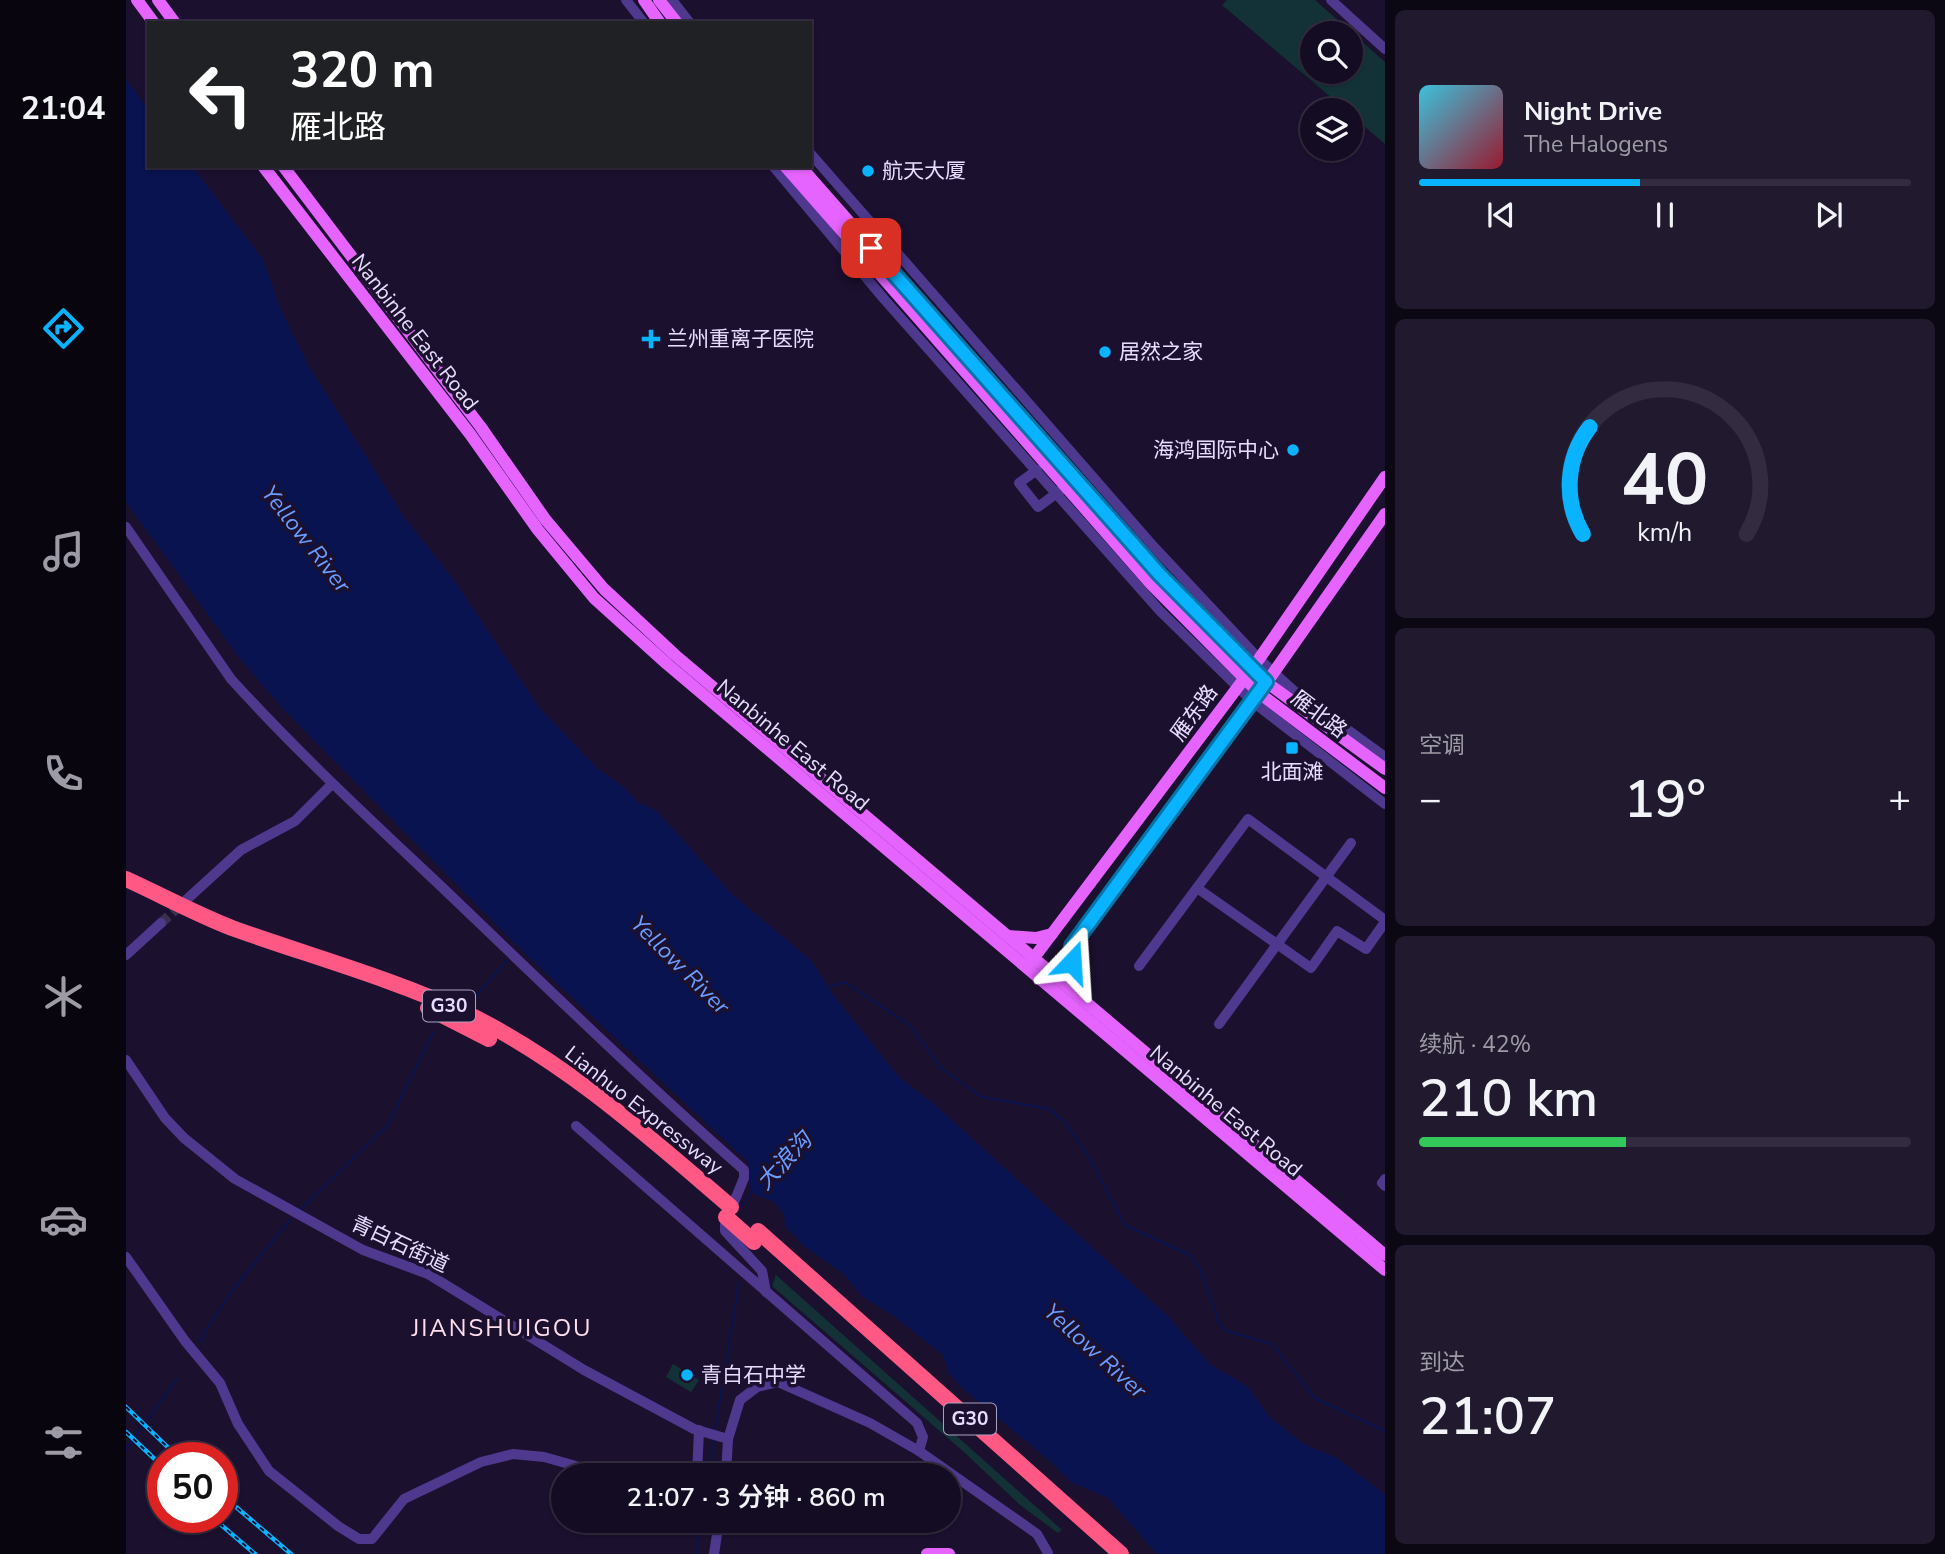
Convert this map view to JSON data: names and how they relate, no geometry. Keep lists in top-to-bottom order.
{
  "streets": {
    "highway": ["G30", "Lianhuo Expressway"],
    "main road": ["Nanbinhe East Road", "雁东路", "雁北路"],
    "street": ["青白石街道"]
  },
  "crossings": [
    ["Nanbinhe East Road", "雁东路"],
    ["雁东路", "雁北路"]
  ],
  "districts": ["JIANSHUIGOU"],
  "water": ["Yellow River", "大浪沟"],
  "places": {
    "other": [
      "航天大厦",
      "居然之家",
      "海鸿国际中心",
      "青白石中学"
    ],
    "health": ["兰州重离子医院"],
    "transit": ["北面滩"]
  },
  "page": {
    "tabs": "21:04",
    "turn": ["320 m", "雁北路"],
    "song": ["Night Drive", "The Halogens"],
    "tile": [
      "空调",
      ["续航 · 42%", "210 km"],
      ["到达", "21:07"]
    ],
    "heat": ["−", "19°", "+"],
    "limit": "50",
    "trip": "21:07 · 3 分钟 · 860 m",
    "gauge": ["40", "km/h"]
  }
}
